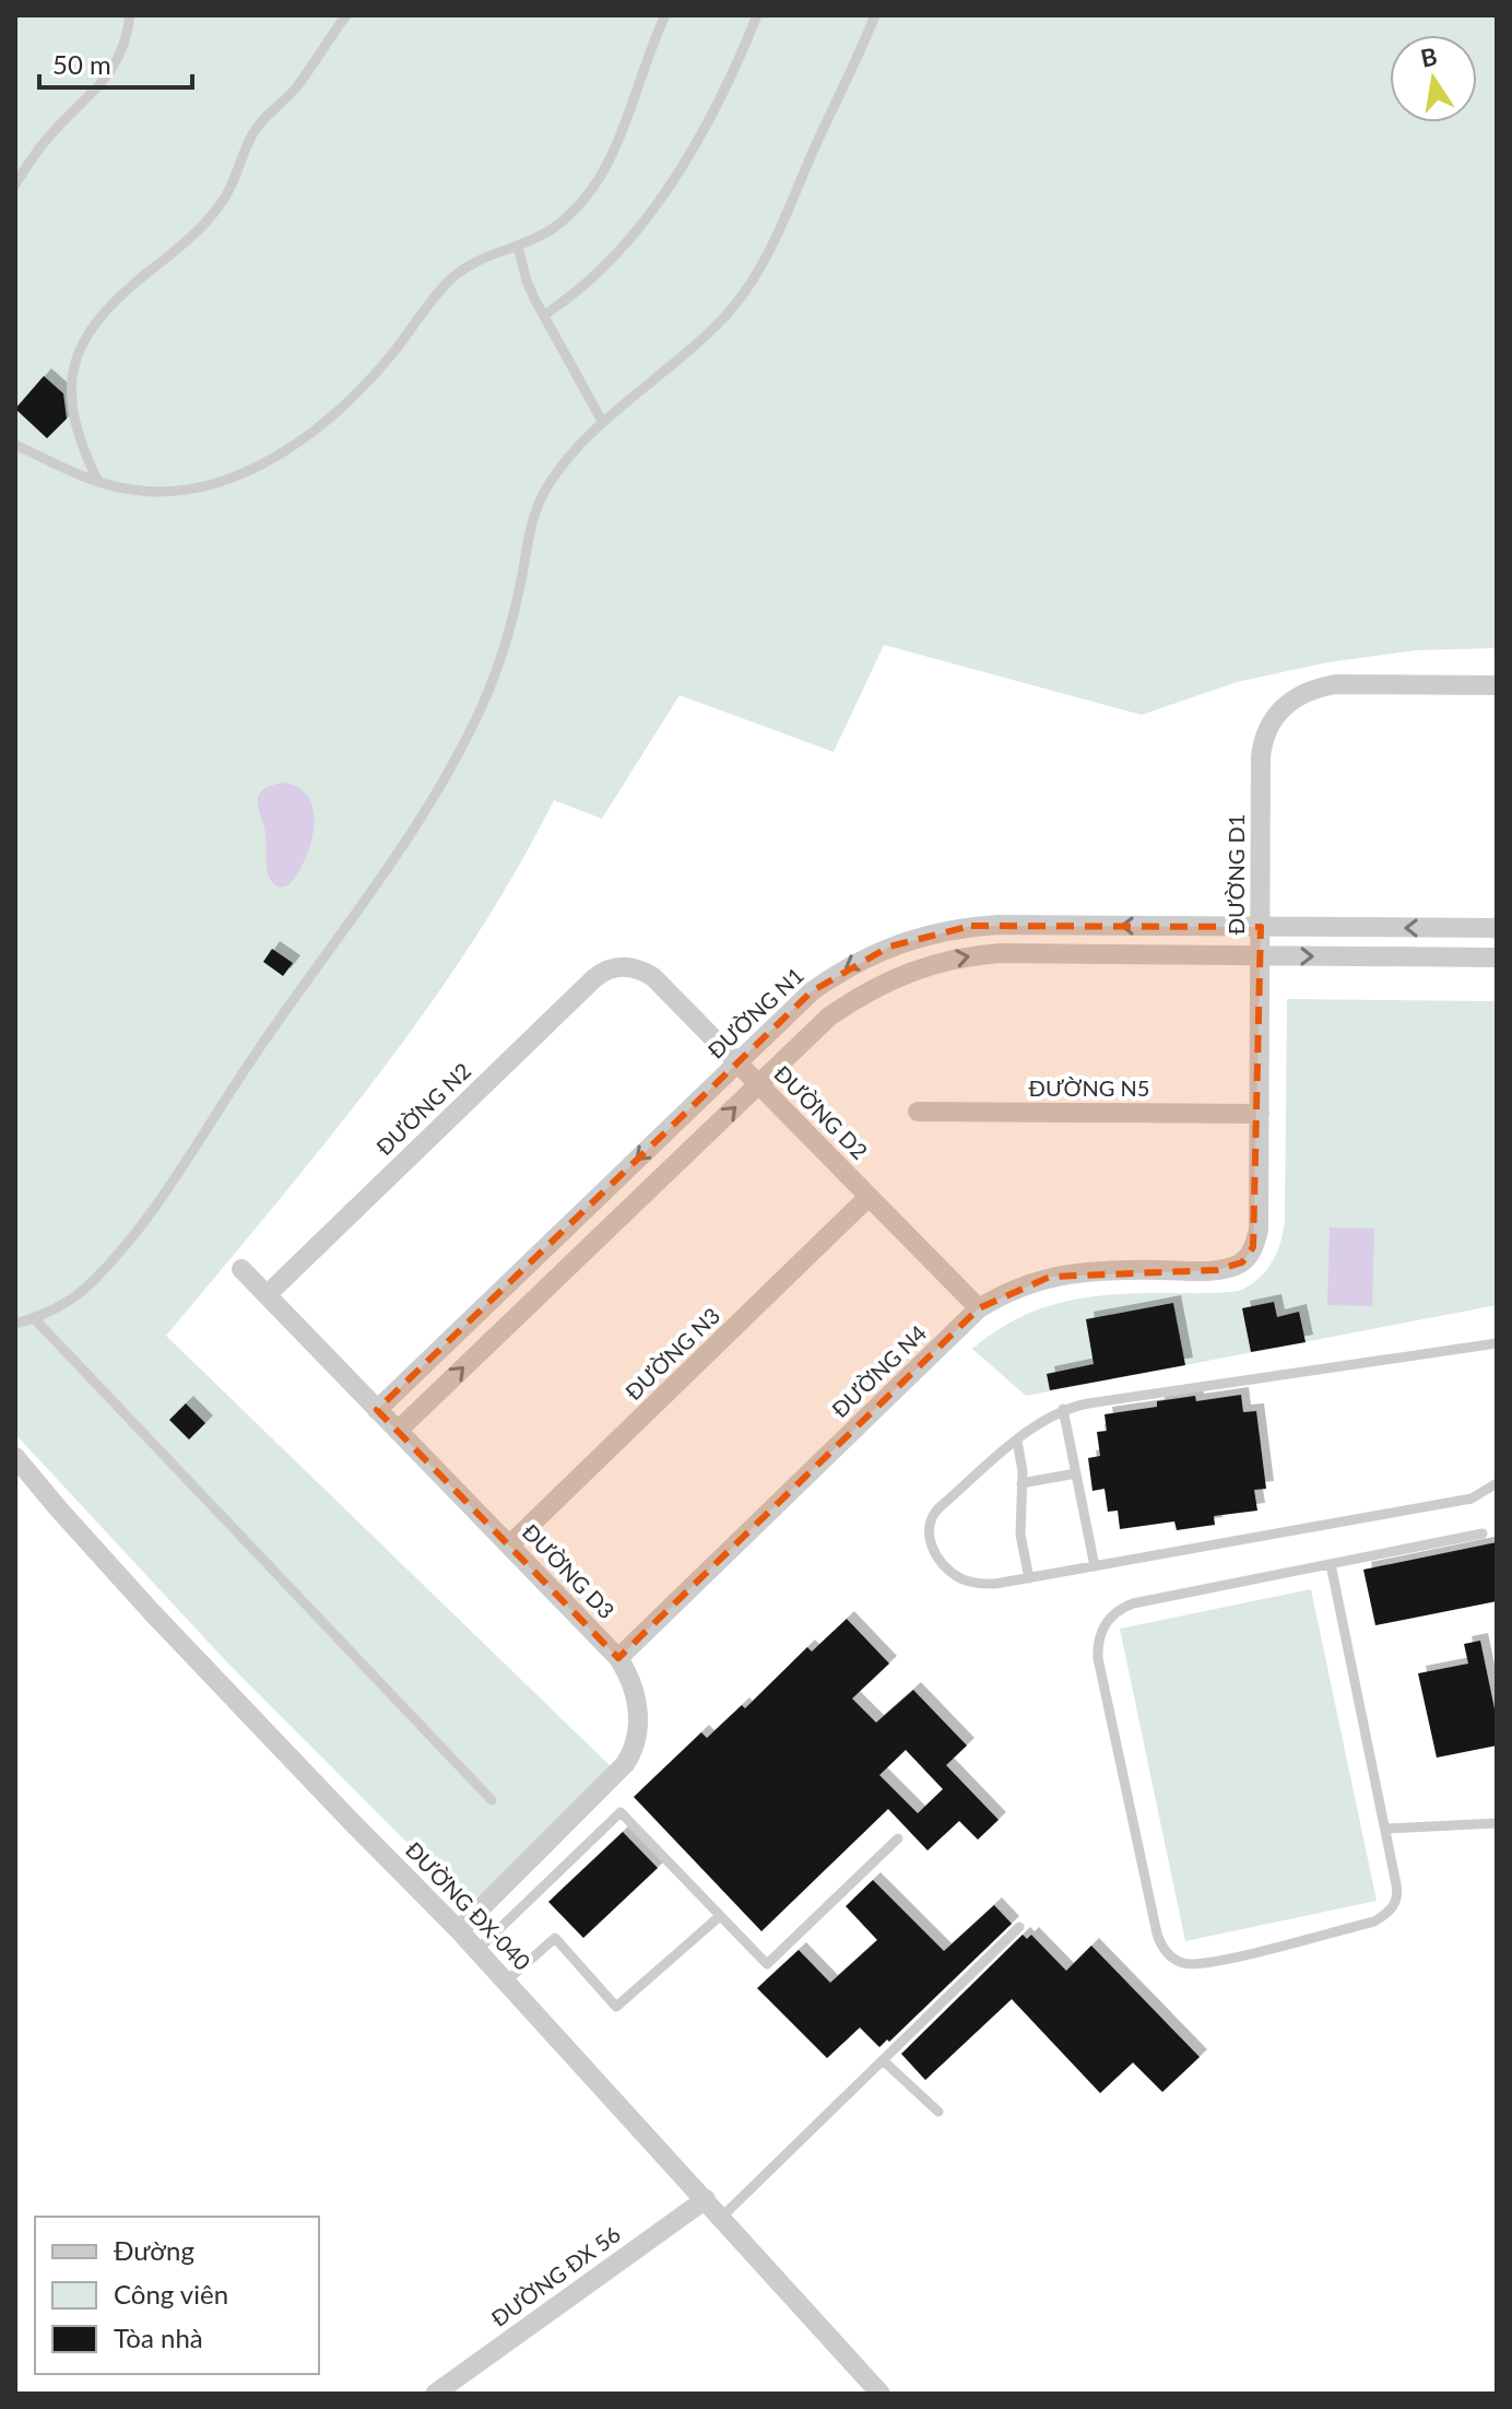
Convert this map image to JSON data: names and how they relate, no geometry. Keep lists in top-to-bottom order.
{
  "streets": {
    "street": [
      "ĐƯỜNG D1",
      "ĐƯỜNG N1",
      "ĐƯỜNG N5",
      "ĐƯỜNG N2",
      "ĐƯỜNG D2",
      "ĐƯỜNG N3",
      "ĐƯỜNG N4",
      "ĐƯỜNG D3",
      "ĐƯỜNG ĐX-040",
      "ĐƯỜNG ĐX 56"
    ]
  },
  "crossings": [
    ["ĐƯỜNG D1", "ĐƯỜNG N1"],
    ["ĐƯỜNG D1", "ĐƯỜNG N5"],
    ["ĐƯỜNG D1", "ĐƯỜNG N4"],
    ["ĐƯỜNG N1", "ĐƯỜNG D2"],
    ["ĐƯỜNG N1", "ĐƯỜNG D3"],
    ["ĐƯỜNG N2", "ĐƯỜNG D2"],
    ["ĐƯỜNG N2", "ĐƯỜNG D3"],
    ["ĐƯỜNG D2", "ĐƯỜNG N3"],
    ["ĐƯỜNG D2", "ĐƯỜNG N4"],
    ["ĐƯỜNG N3", "ĐƯỜNG D3"],
    ["ĐƯỜNG N4", "ĐƯỜNG D3"],
    ["ĐƯỜNG D3", "ĐƯỜNG ĐX-040"],
    ["ĐƯỜNG ĐX-040", "ĐƯỜNG ĐX 56"]
  ],
  "legend": ["Đường", "Công viên", "Tòa nhà"],
  "scale_bar": "50 m",
  "north": "top"
}
